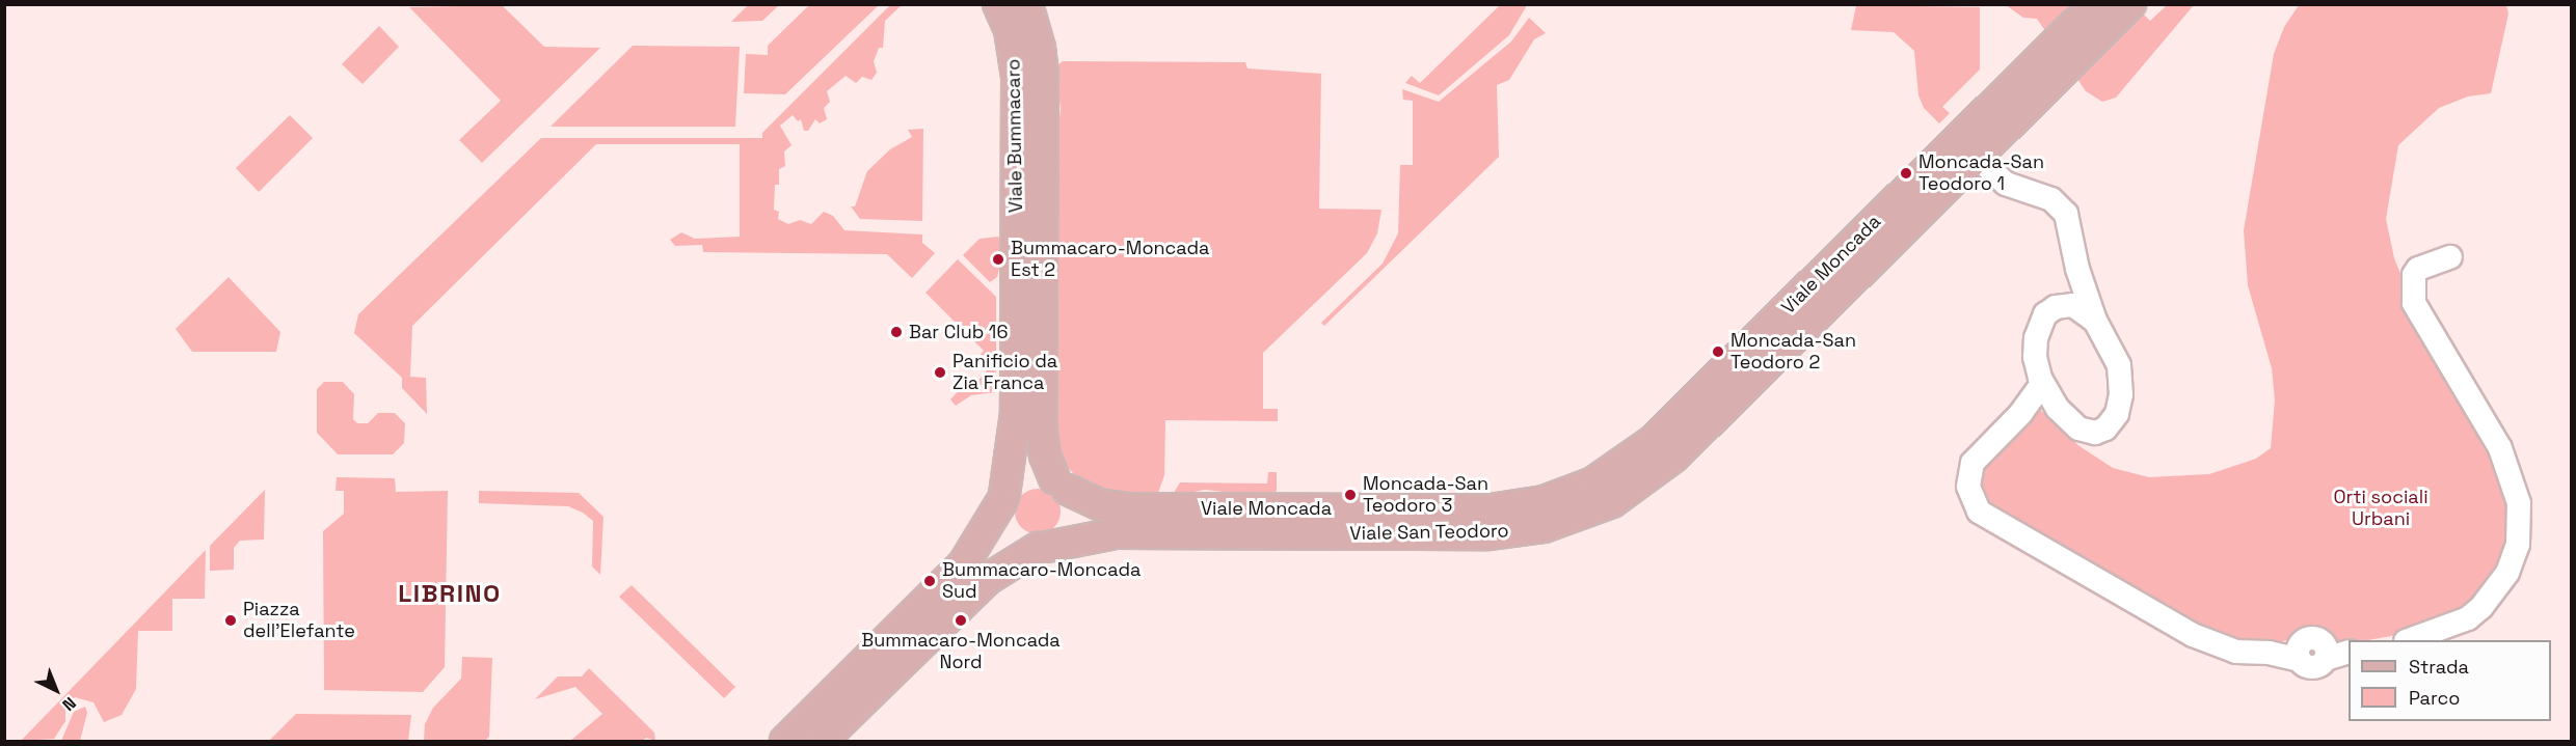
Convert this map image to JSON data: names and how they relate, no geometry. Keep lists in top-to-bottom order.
{
  "streets": {
    "main road": ["Viale Bummacaro", "Viale Moncada"]
  },
  "crossings": [
    ["Viale Bummacaro", "Viale Moncada"]
  ],
  "districts": ["LIBRINO"],
  "parks": ["Orti sociali Urbani"],
  "places": [
    "Moncada-San Teodoro 1",
    "Bummacaro-Moncada Est 2",
    "Bar Club 16",
    "Moncada-San Teodoro 2",
    "Panificio da Zia Franca",
    "Moncada-San Teodoro 3",
    "Bummacaro-Moncada Sud",
    "Piazza dell'Elefante",
    "Bummacaro-Moncada Nord"
  ],
  "legend": ["Strada", "Parco"],
  "north": "bottom right"
}
